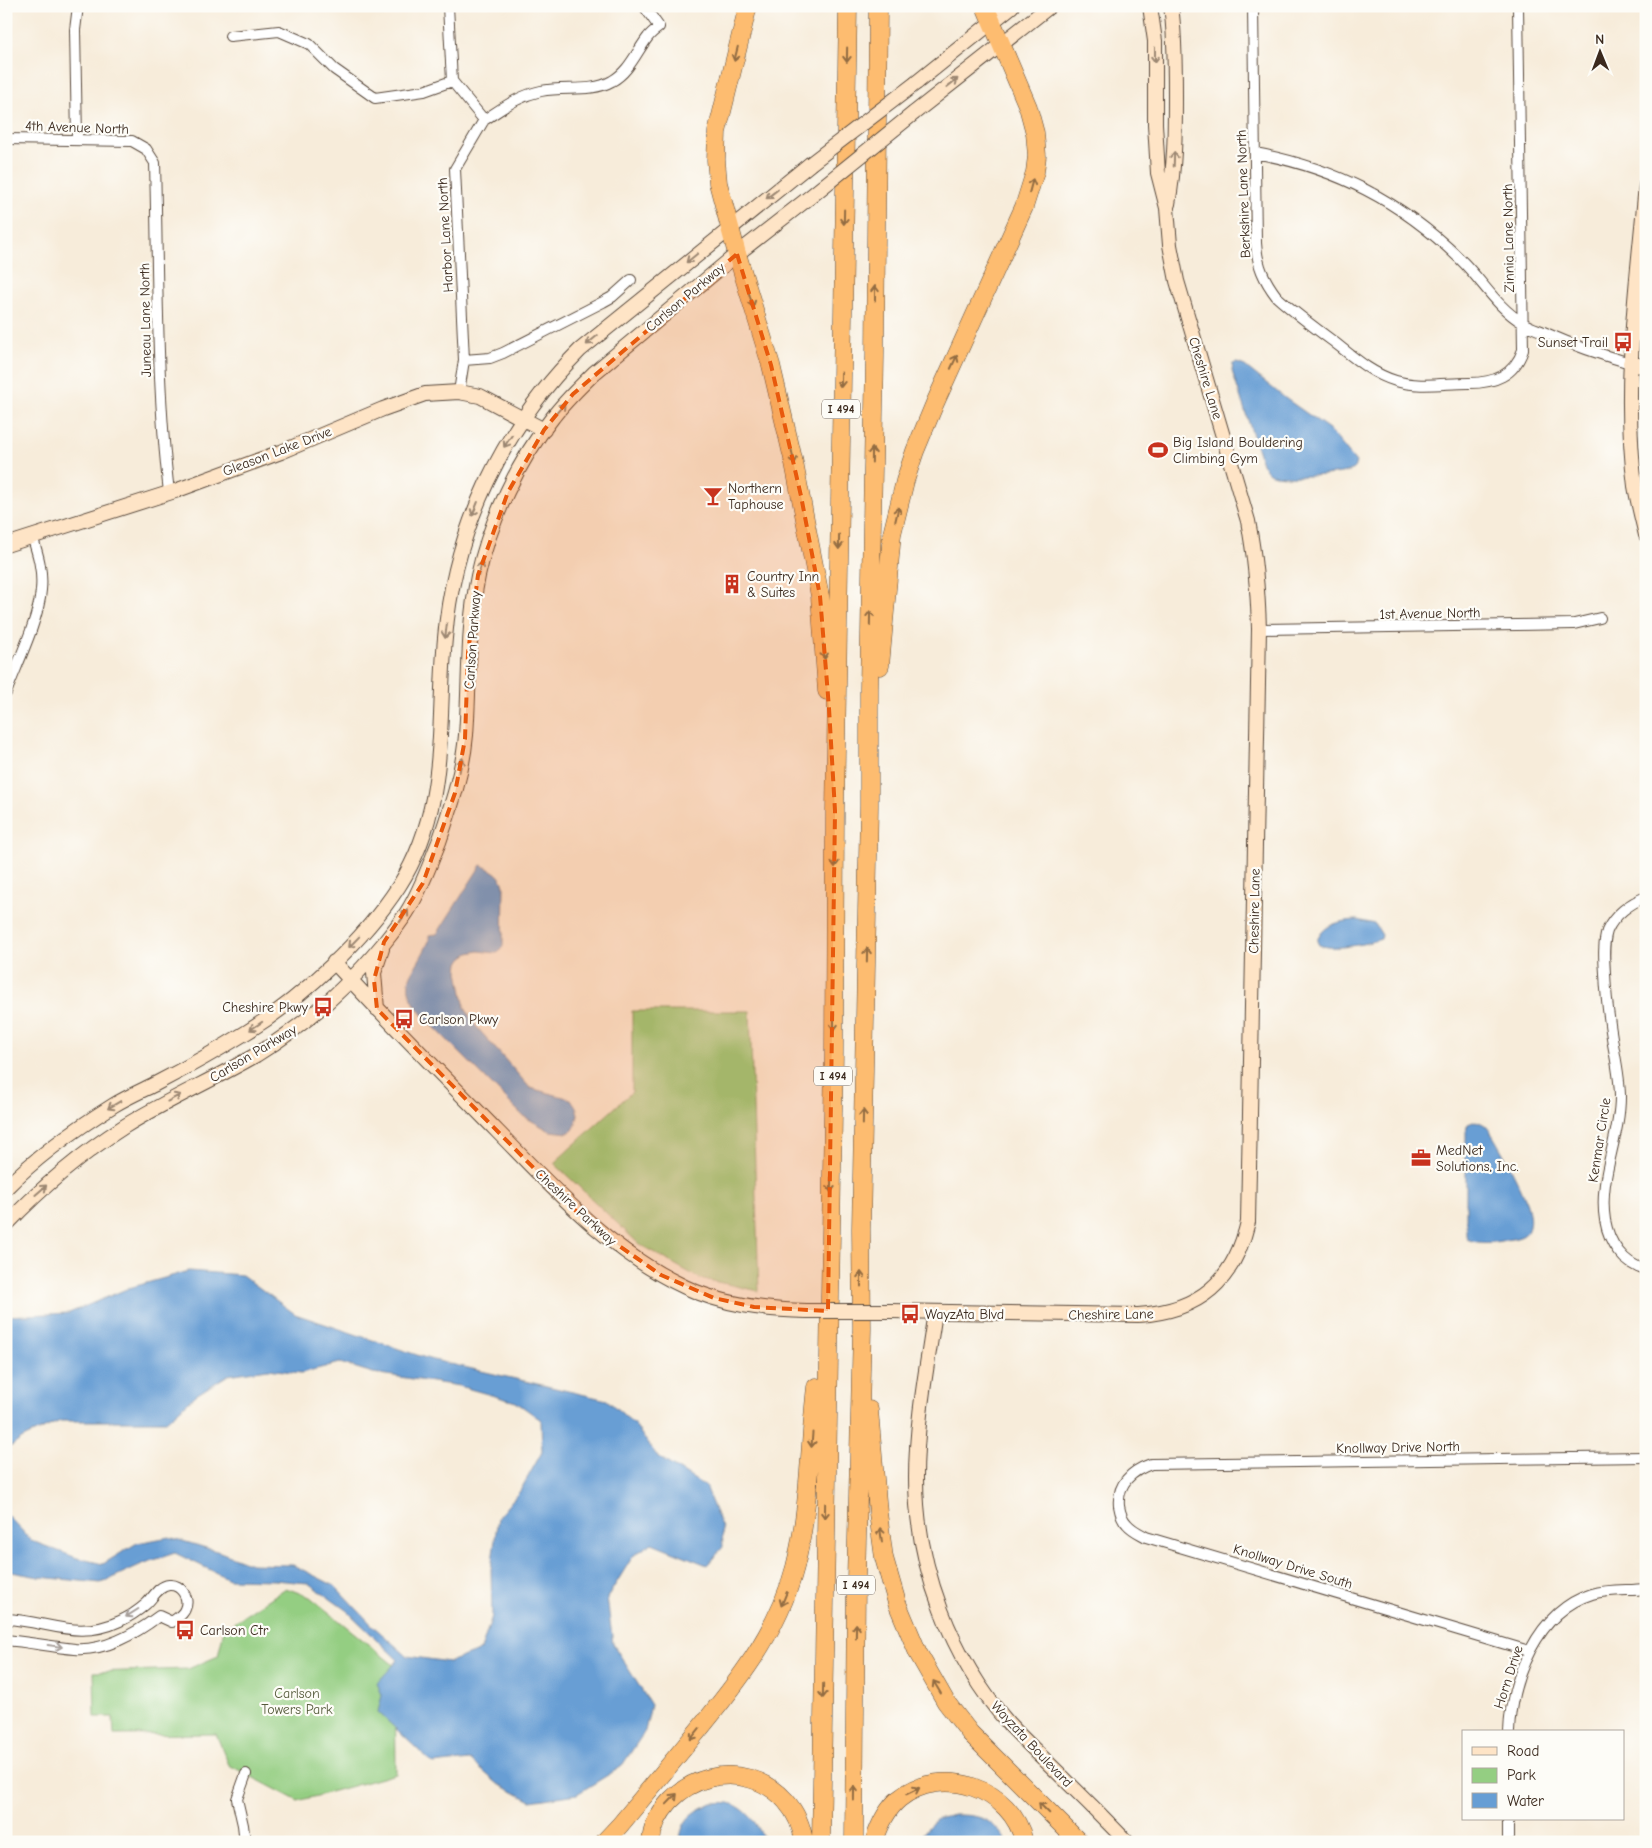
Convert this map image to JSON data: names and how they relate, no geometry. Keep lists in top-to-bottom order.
{
  "streets": {
    "highway": ["I 494"],
    "main road": [
      "Carlson Parkway",
      "Cheshire Lane",
      "Gleason Lake Drive",
      "Cheshire Parkway",
      "Wayzata Boulevard"
    ],
    "street": [
      "4th Avenue North",
      "Berkshire Lane North",
      "Harbor Lane North",
      "Zinnia Lane North",
      "Juneau Lane North",
      "1st Avenue North",
      "Kenmar Circle",
      "Knollway Drive North",
      "Knollway Drive South",
      "Horn Drive"
    ]
  },
  "crossings": [
    ["4th Avenue North", "Juneau Lane North"],
    ["Berkshire Lane North", "Zinnia Lane North"],
    ["Harbor Lane North", "Gleason Lake Drive"],
    ["Carlson Parkway", "Gleason Lake Drive"],
    ["Carlson Parkway", "Cheshire Parkway"],
    ["Juneau Lane North", "Gleason Lake Drive"],
    ["Cheshire Lane", "1st Avenue North"],
    ["Cheshire Lane", "Cheshire Parkway"],
    ["Cheshire Lane", "Wayzata Boulevard"],
    ["Knollway Drive North", "Knollway Drive South"],
    ["Knollway Drive South", "Horn Drive"]
  ],
  "parks": ["Carlson Towers Park"],
  "places": {
    "bus stop": [
      "Sunset Trail",
      "Cheshire Pkwy",
      "Carlson Pkwy",
      "WayzAta Blvd",
      "Carlson Ctr"
    ],
    "sports": ["Big Island Bouldering Climbing Gym"],
    "bar": ["Northern Taphouse"],
    "building": ["Country Inn & Suites"],
    "office": ["MedNet Solutions, Inc."]
  },
  "legend": ["Road", "Park", "Water"],
  "north": "top"
}
